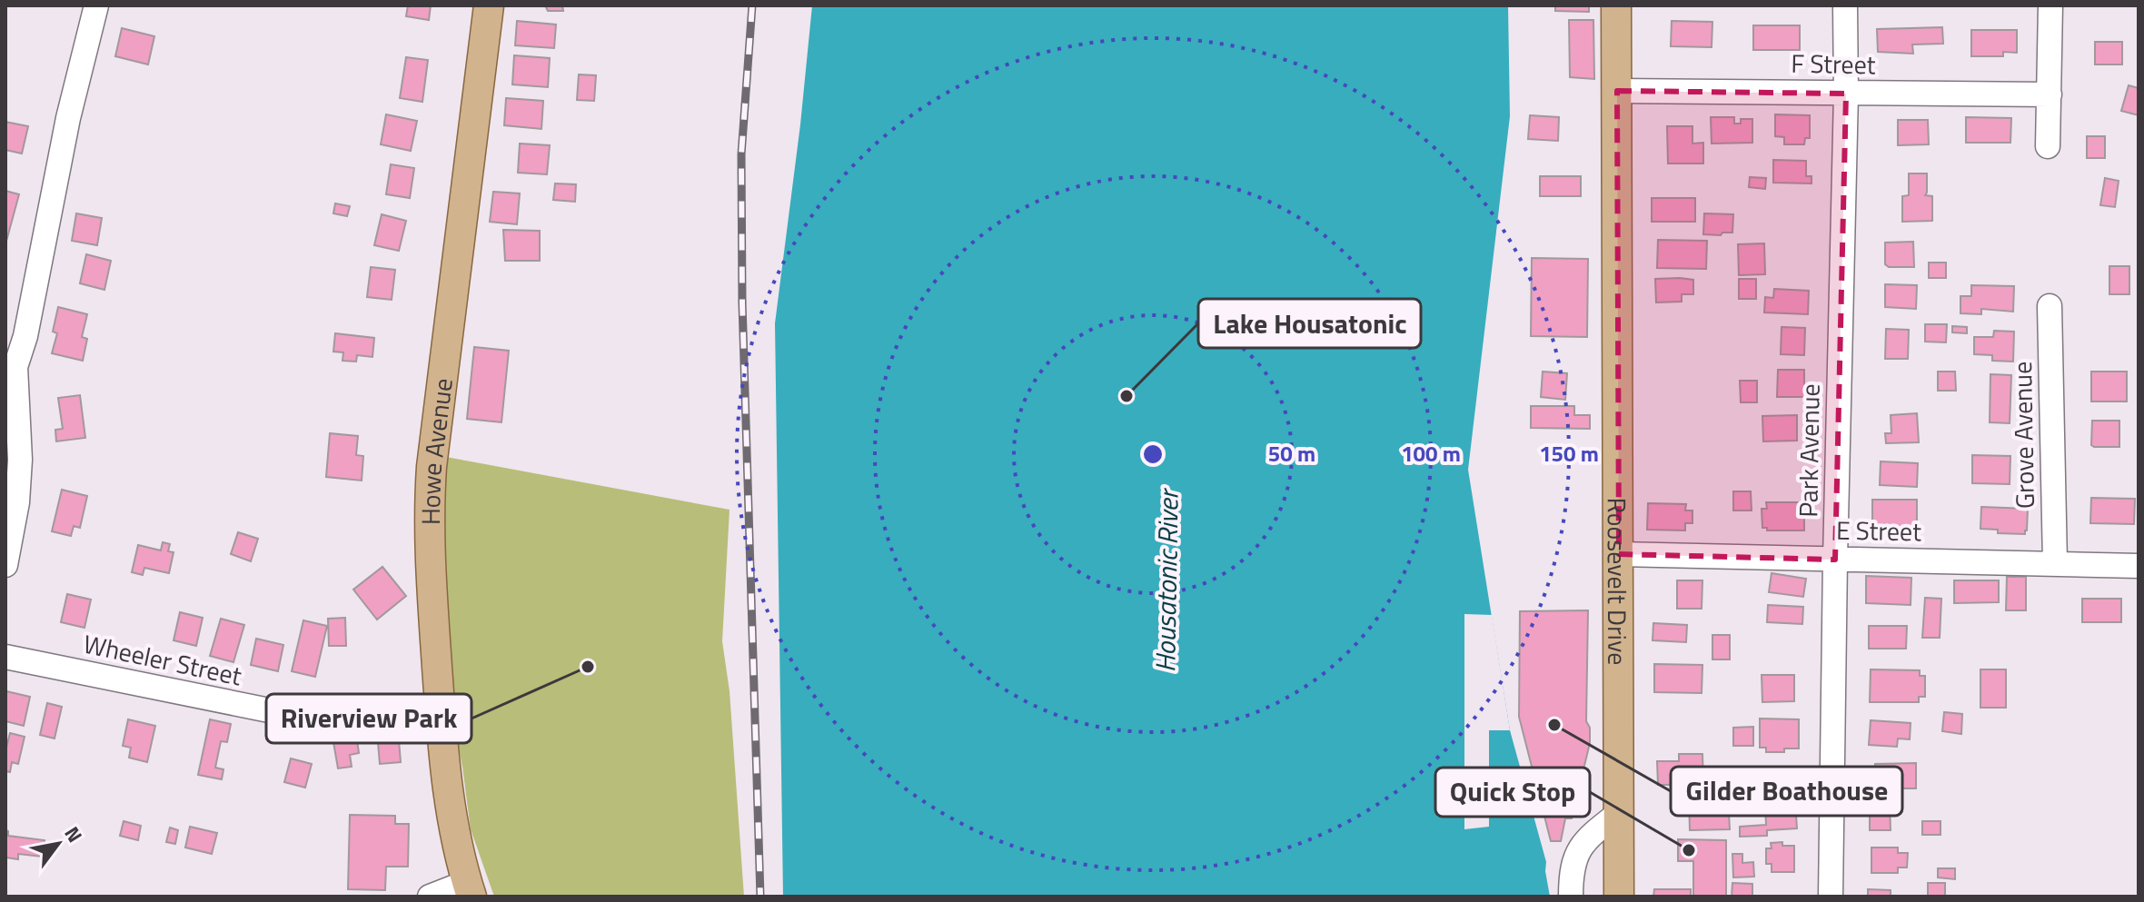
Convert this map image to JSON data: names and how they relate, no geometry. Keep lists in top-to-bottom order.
{
  "streets": {
    "main road": ["Howe Avenue", "Roosevelt Drive"],
    "street": [
      "F Street",
      "Grove Avenue",
      "Park Avenue",
      "E Street",
      "Wheeler Street"
    ]
  },
  "crossings": [
    ["F Street", "Park Avenue"],
    ["F Street", "Roosevelt Drive"],
    ["Grove Avenue", "E Street"],
    ["Park Avenue", "E Street"],
    ["Howe Avenue", "Wheeler Street"],
    ["E Street", "Roosevelt Drive"]
  ],
  "water": ["Housatonic River"],
  "places": [
    "Lake Housatonic",
    "Riverview Park",
    "Gilder Boathouse",
    "Quick Stop"
  ],
  "north": "top right",
  "rings": ["50 m", "100 m", "150 m"]
}
